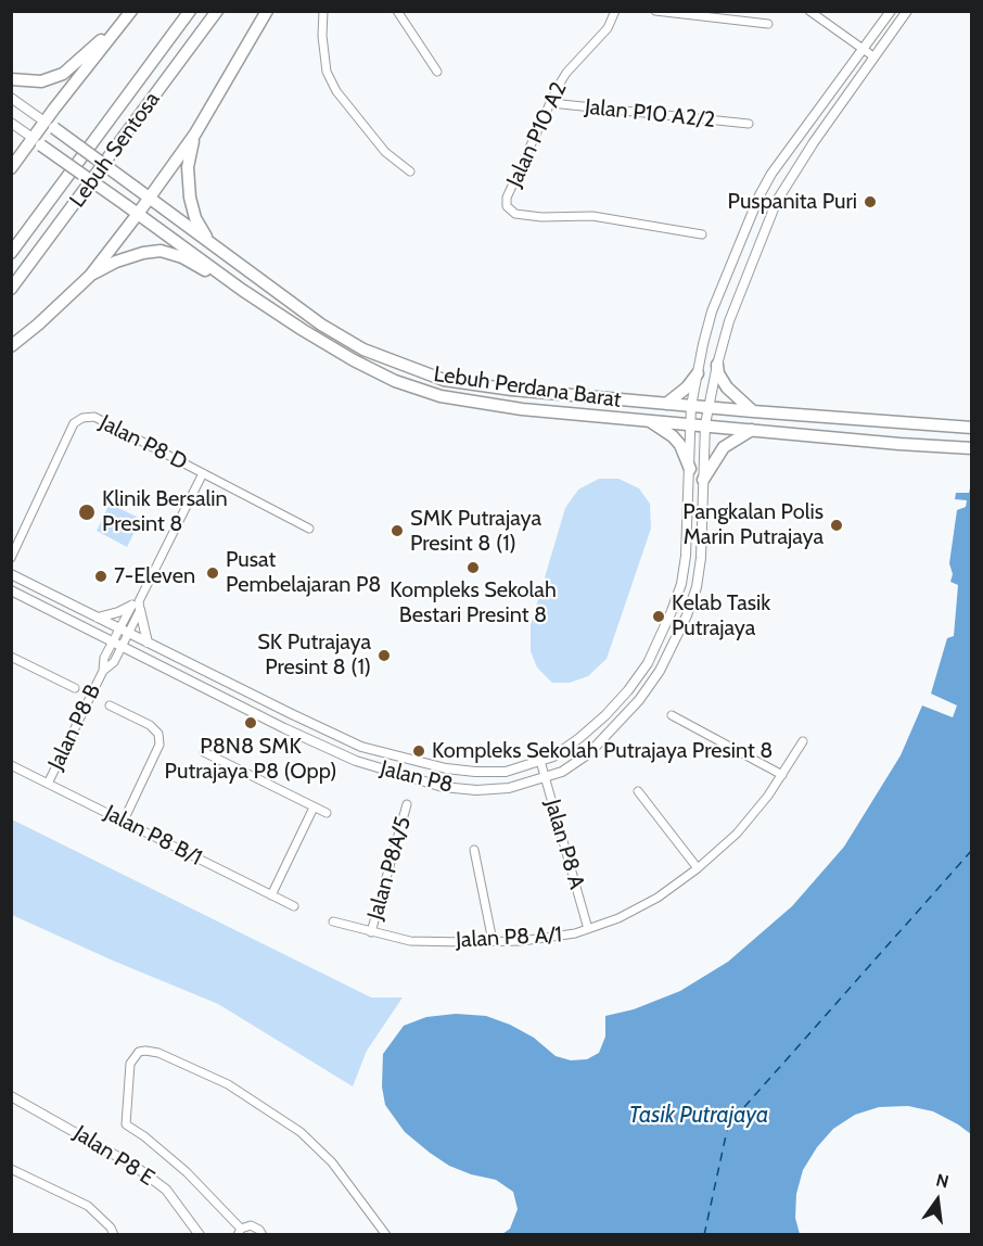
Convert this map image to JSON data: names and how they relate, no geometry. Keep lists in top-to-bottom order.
{
  "streets": {
    "main road": ["Lebuh Sentosa", "Lebuh Perdana Barat"],
    "street": [
      "Jalan P10 A2/2",
      "Jalan P10 A2",
      "Jalan P8 D",
      "Jalan P8 B",
      "Jalan P8",
      "Jalan P8 B/1",
      "Jalan P8 A",
      "Jalan P8A/5",
      "Jalan P8 A/1",
      "Jalan P8 E"
    ]
  },
  "crossings": [
    ["Jalan P10 A2/2", "Jalan P10 A2"],
    ["Lebuh Perdana Barat", "Jalan P8"],
    ["Jalan P8 B", "Jalan P8"],
    ["Jalan P8 B", "Jalan P8 B/1"],
    ["Jalan P8", "Jalan P8 A"],
    ["Jalan P8 A", "Jalan P8 A/1"],
    ["Jalan P8A/5", "Jalan P8 A/1"]
  ],
  "water": ["Tasik Putrajaya"],
  "places": [
    "Puspanita Puri",
    "Klinik Bersalin Presint 8",
    "Pangkalan Polis Marin Putrajaya",
    "SMK Putrajaya Presint 8 (1)",
    "Kompleks Sekolah Bestari Presint 8",
    "Pusat Pembelajaran P8",
    "7-Eleven",
    "Kelab Tasik Putrajaya",
    "SK Putrajaya Presint 8 (1)",
    "P8N8 SMK Putrajaya P8 (Opp)",
    "Kompleks Sekolah Putrajaya Presint 8"
  ],
  "north": "top"
}
